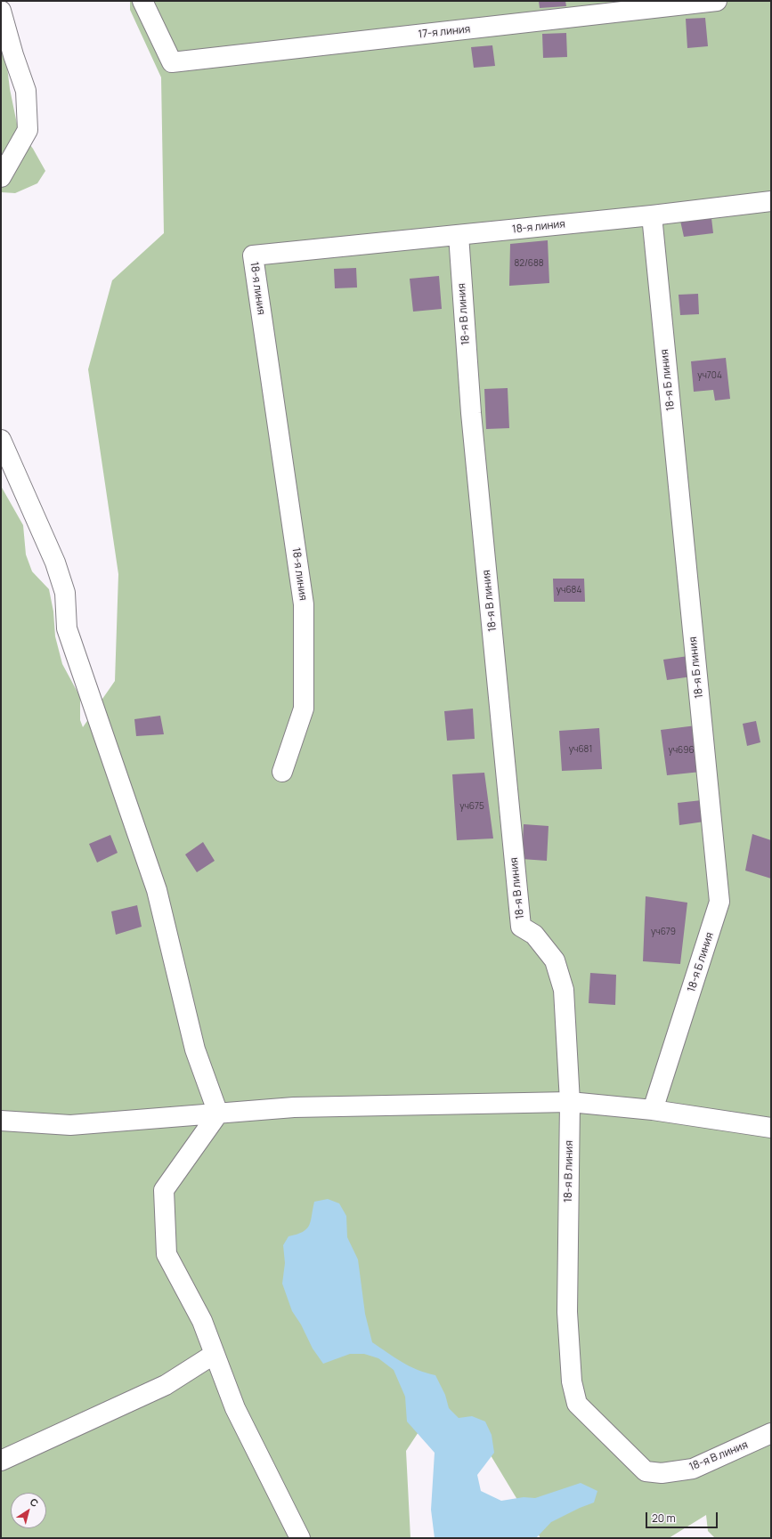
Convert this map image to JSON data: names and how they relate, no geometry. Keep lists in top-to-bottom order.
{
  "streets": {
    "street": [
      "17-я линия",
      "18-я линия",
      "18-я В линия",
      "18-я Б линия"
    ]
  },
  "crossings": [
    ["18-я линия", "18-я В линия"],
    ["18-я линия", "18-я Б линия"]
  ],
  "house_numbers": [
    "82/688",
    "уч704",
    "уч684",
    "уч681",
    "уч696",
    "уч675",
    "уч679"
  ],
  "scale_bar": "20 m",
  "north": "top right"
}
